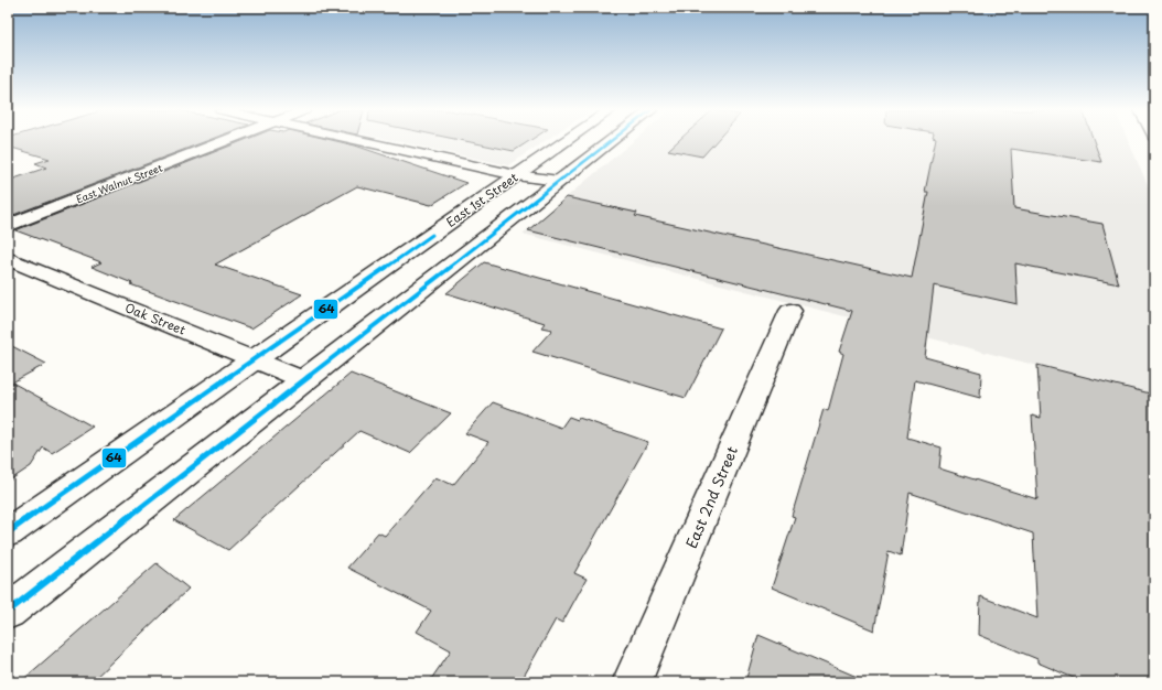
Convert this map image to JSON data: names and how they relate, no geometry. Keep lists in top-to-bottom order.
{
  "streets": {
    "street": [
      "East Walnut Street",
      "East 1st Street",
      "Oak Street",
      "East 2nd Street"
    ]
  },
  "crossings": [
    ["East 1st Street", "Oak Street"]
  ],
  "lines": ["transit line 64"]
}
